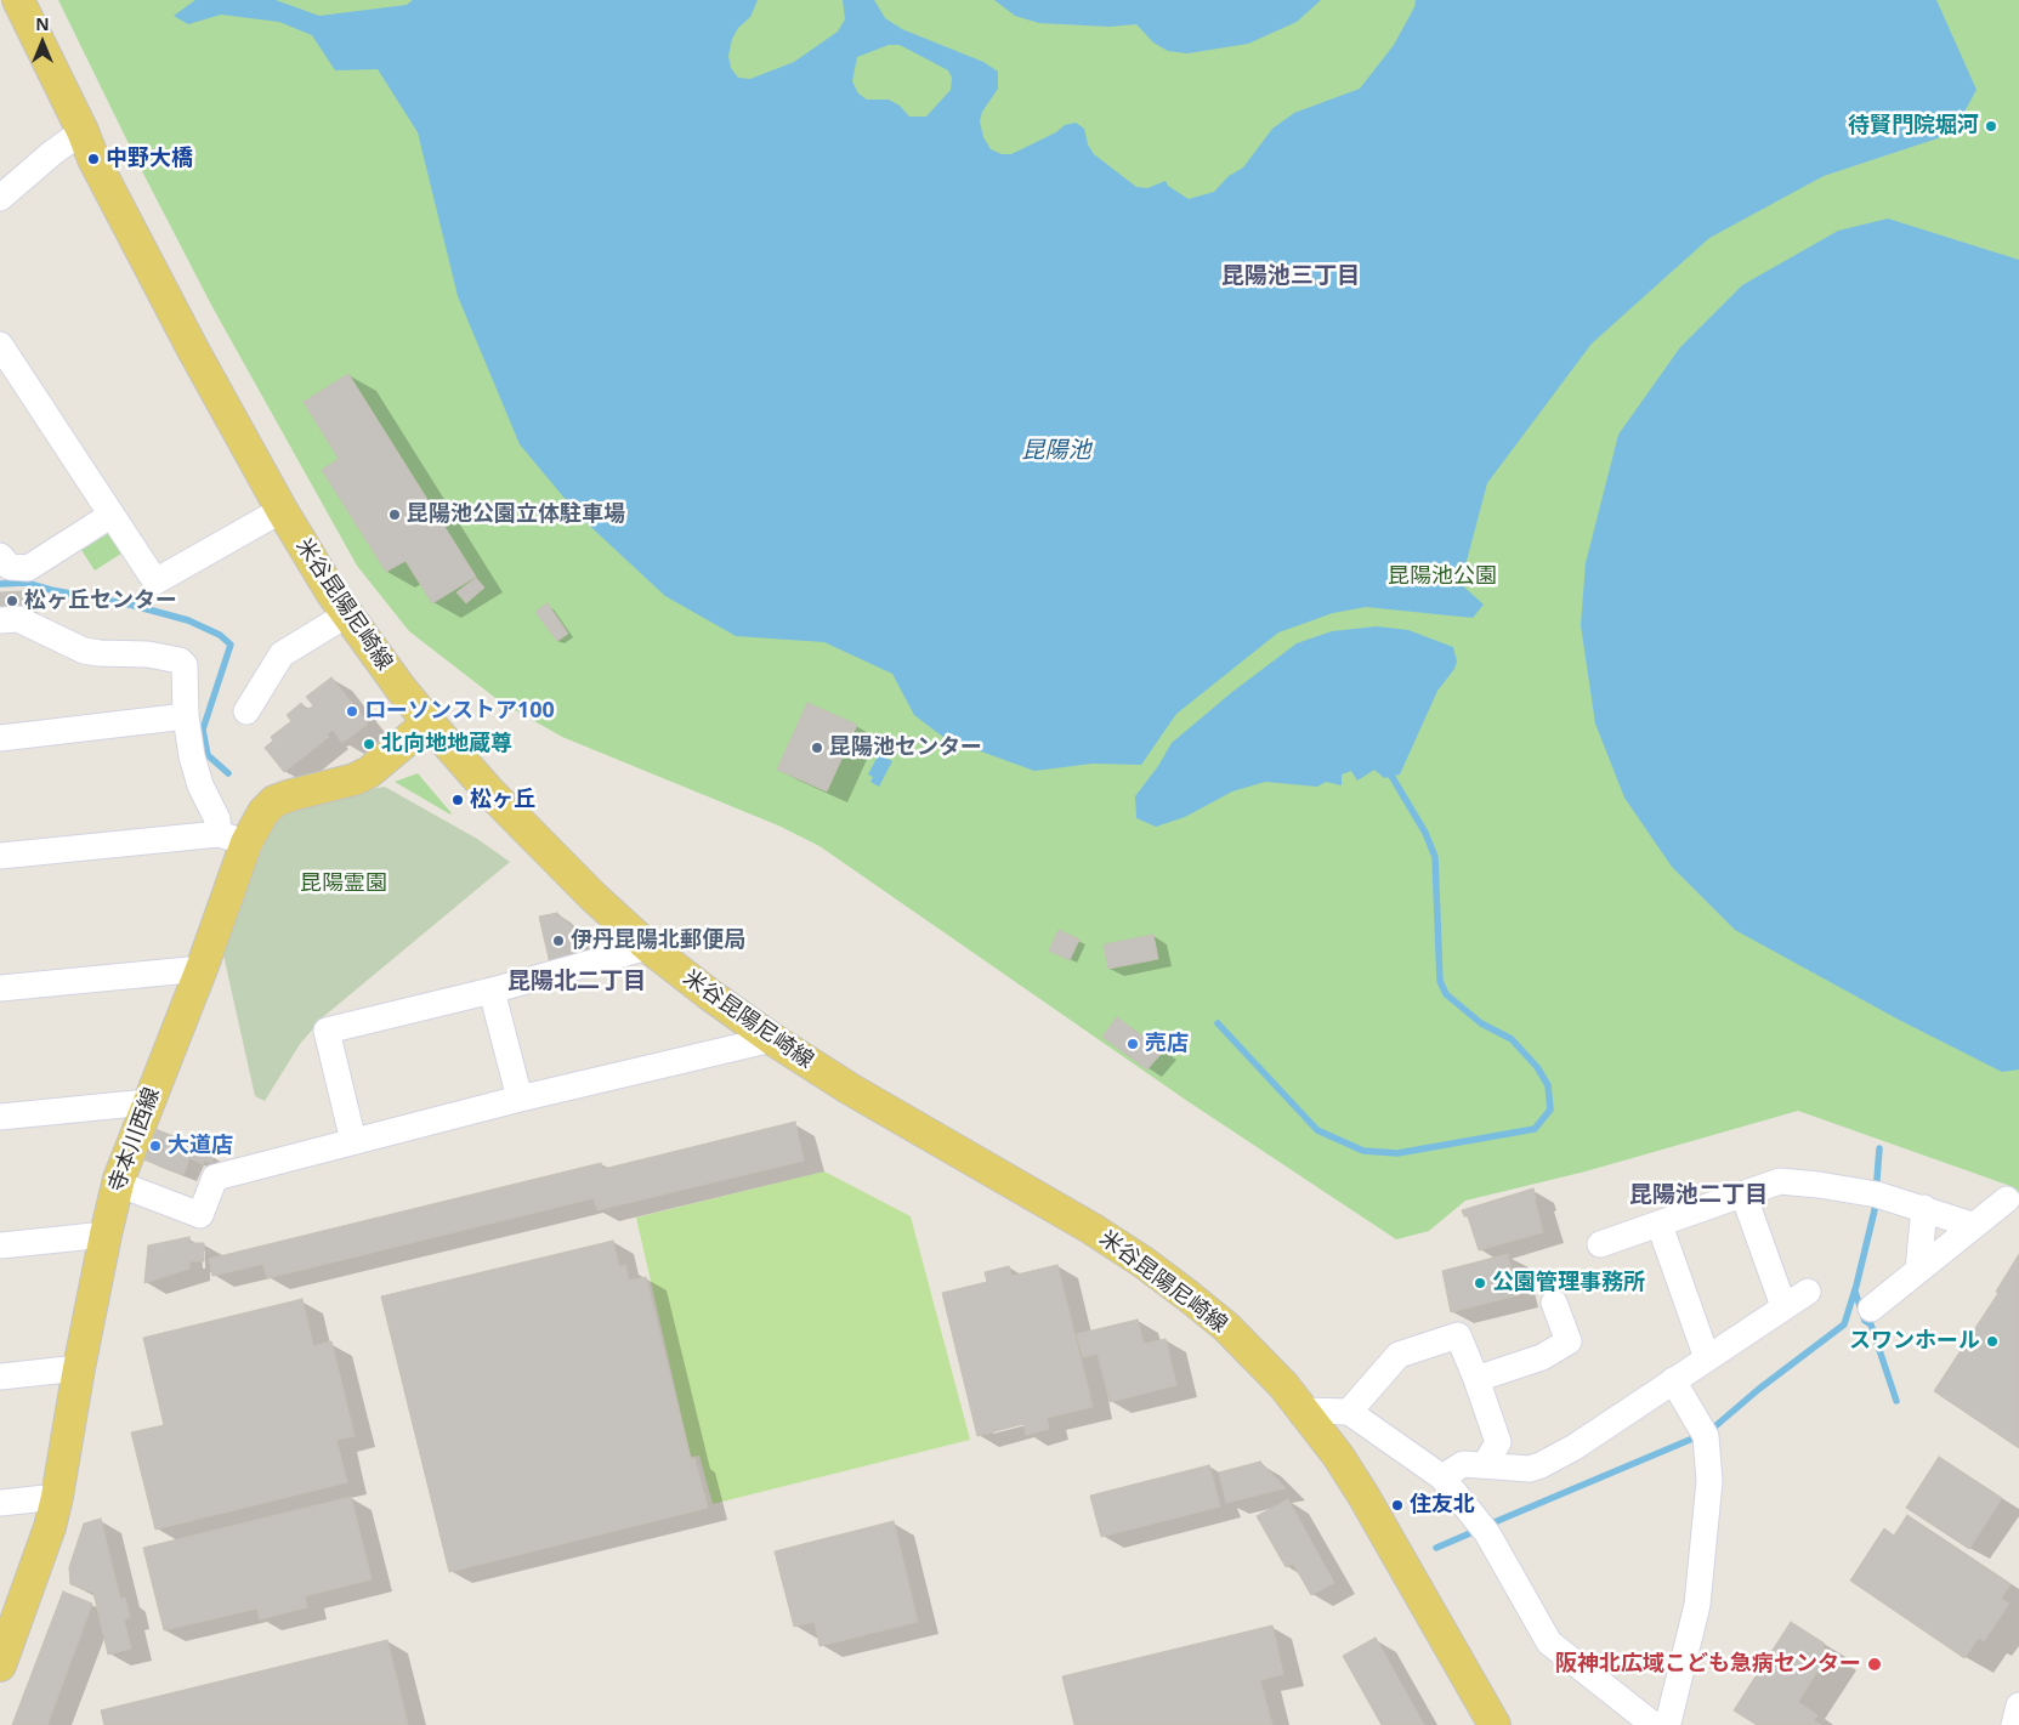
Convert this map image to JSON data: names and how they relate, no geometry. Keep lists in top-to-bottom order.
{
  "streets": {
    "main road": ["米谷昆陽尼崎線", "寺本川西線"]
  },
  "crossings": [
    ["米谷昆陽尼崎線", "寺本川西線"]
  ],
  "districts": ["昆陽池三丁目", "昆陽北二丁目", "昆陽池二丁目"],
  "water": ["昆陽池"],
  "parks": ["昆陽池公園", "昆陽霊園"],
  "places": [
    "待賢門院堀河",
    "中野大橋",
    "昆陽池公園立体駐車場",
    "松ヶ丘センター",
    "ローソンストア100",
    "北向地地蔵尊",
    "昆陽池センター",
    "松ヶ丘",
    "伊丹昆陽北郵便局",
    "売店",
    "大道店",
    "公園管理事務所",
    "スワンホール",
    "住友北",
    "阪神北広域こども急病センター"
  ],
  "north": "top"
}
